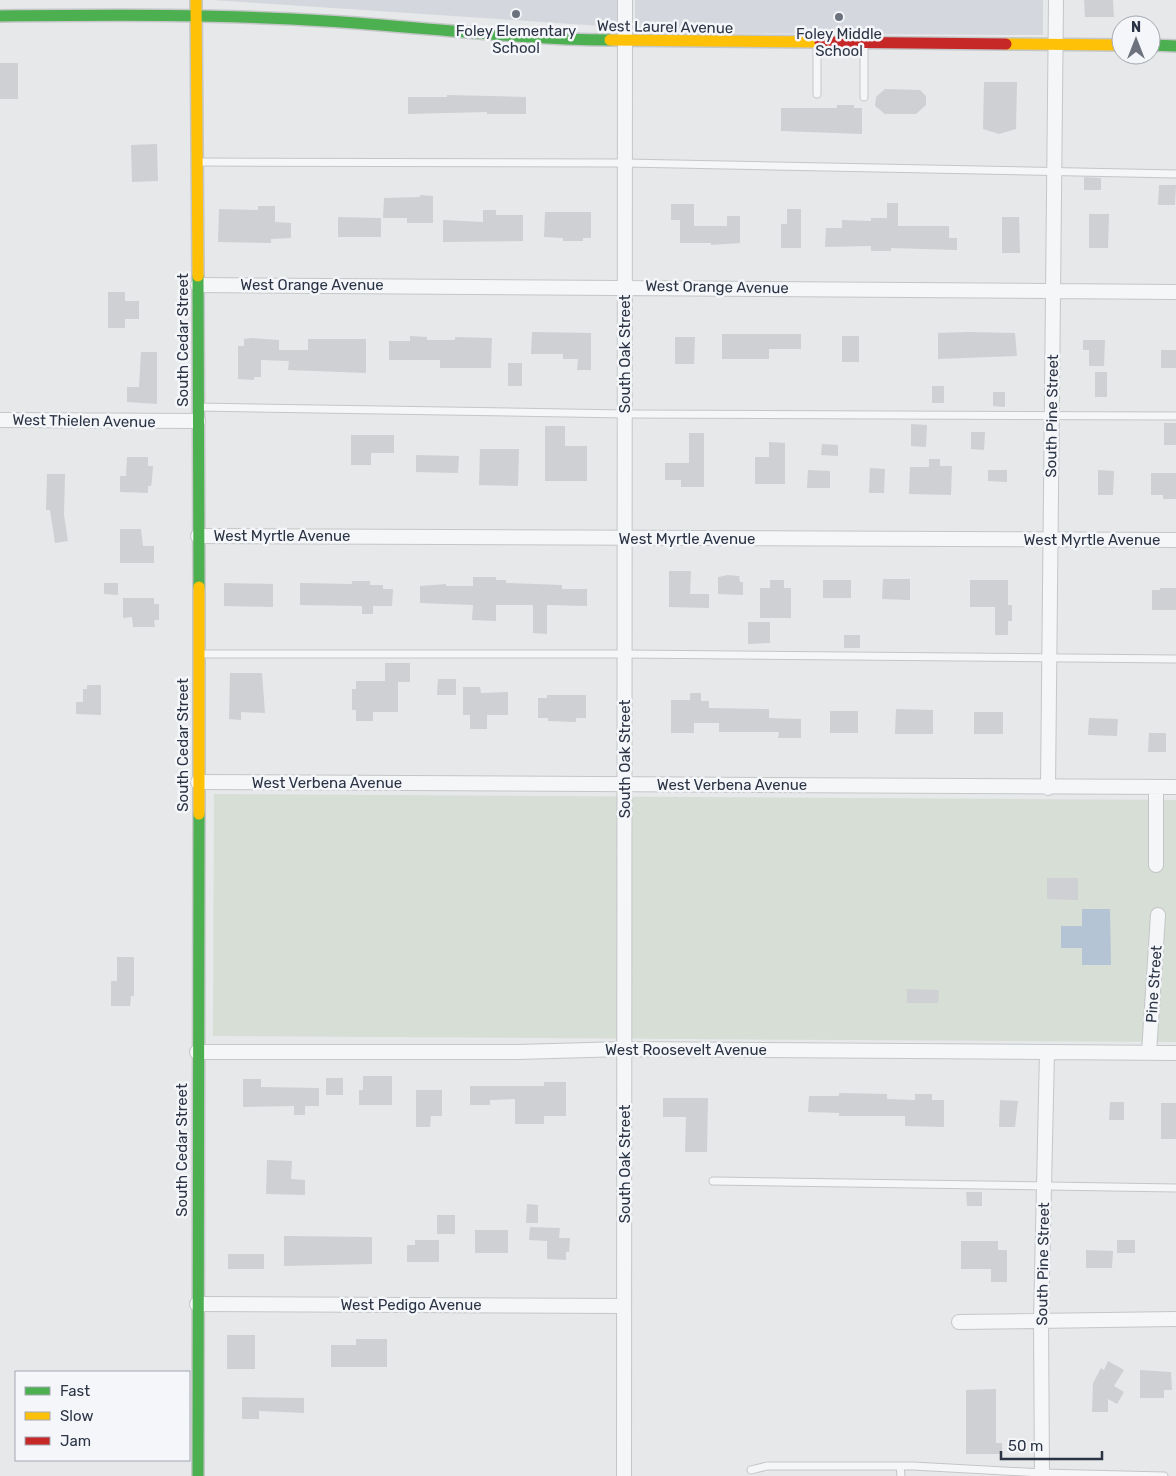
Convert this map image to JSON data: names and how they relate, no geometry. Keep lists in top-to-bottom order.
{
  "streets": {
    "street": [
      "West Laurel Avenue",
      "West Orange Avenue",
      "South Cedar Street",
      "South Oak Street",
      "South Pine Street",
      "West Thielen Avenue",
      "West Myrtle Avenue",
      "West Verbena Avenue",
      "Pine Street",
      "West Roosevelt Avenue",
      "West Pedigo Avenue"
    ]
  },
  "crossings": [
    ["West Laurel Avenue", "South Cedar Street"],
    ["West Laurel Avenue", "South Oak Street"],
    ["West Laurel Avenue", "South Pine Street"],
    ["West Orange Avenue", "South Cedar Street"],
    ["West Orange Avenue", "South Oak Street"],
    ["West Orange Avenue", "South Pine Street"],
    ["South Cedar Street", "West Thielen Avenue"],
    ["South Cedar Street", "West Myrtle Avenue"],
    ["South Cedar Street", "West Verbena Avenue"],
    ["South Cedar Street", "West Roosevelt Avenue"],
    ["South Cedar Street", "West Pedigo Avenue"],
    ["South Oak Street", "West Myrtle Avenue"],
    ["South Oak Street", "West Verbena Avenue"],
    ["South Oak Street", "West Roosevelt Avenue"],
    ["South Oak Street", "West Pedigo Avenue"],
    ["South Pine Street", "West Myrtle Avenue"],
    ["South Pine Street", "West Verbena Avenue"],
    ["South Pine Street", "West Roosevelt Avenue"],
    ["Pine Street", "West Roosevelt Avenue"]
  ],
  "places": ["Foley Elementary School", "Foley Middle School"],
  "legend": ["Fast", "Slow", "Jam"],
  "scale_bar": "50 m",
  "north": "top"
}
